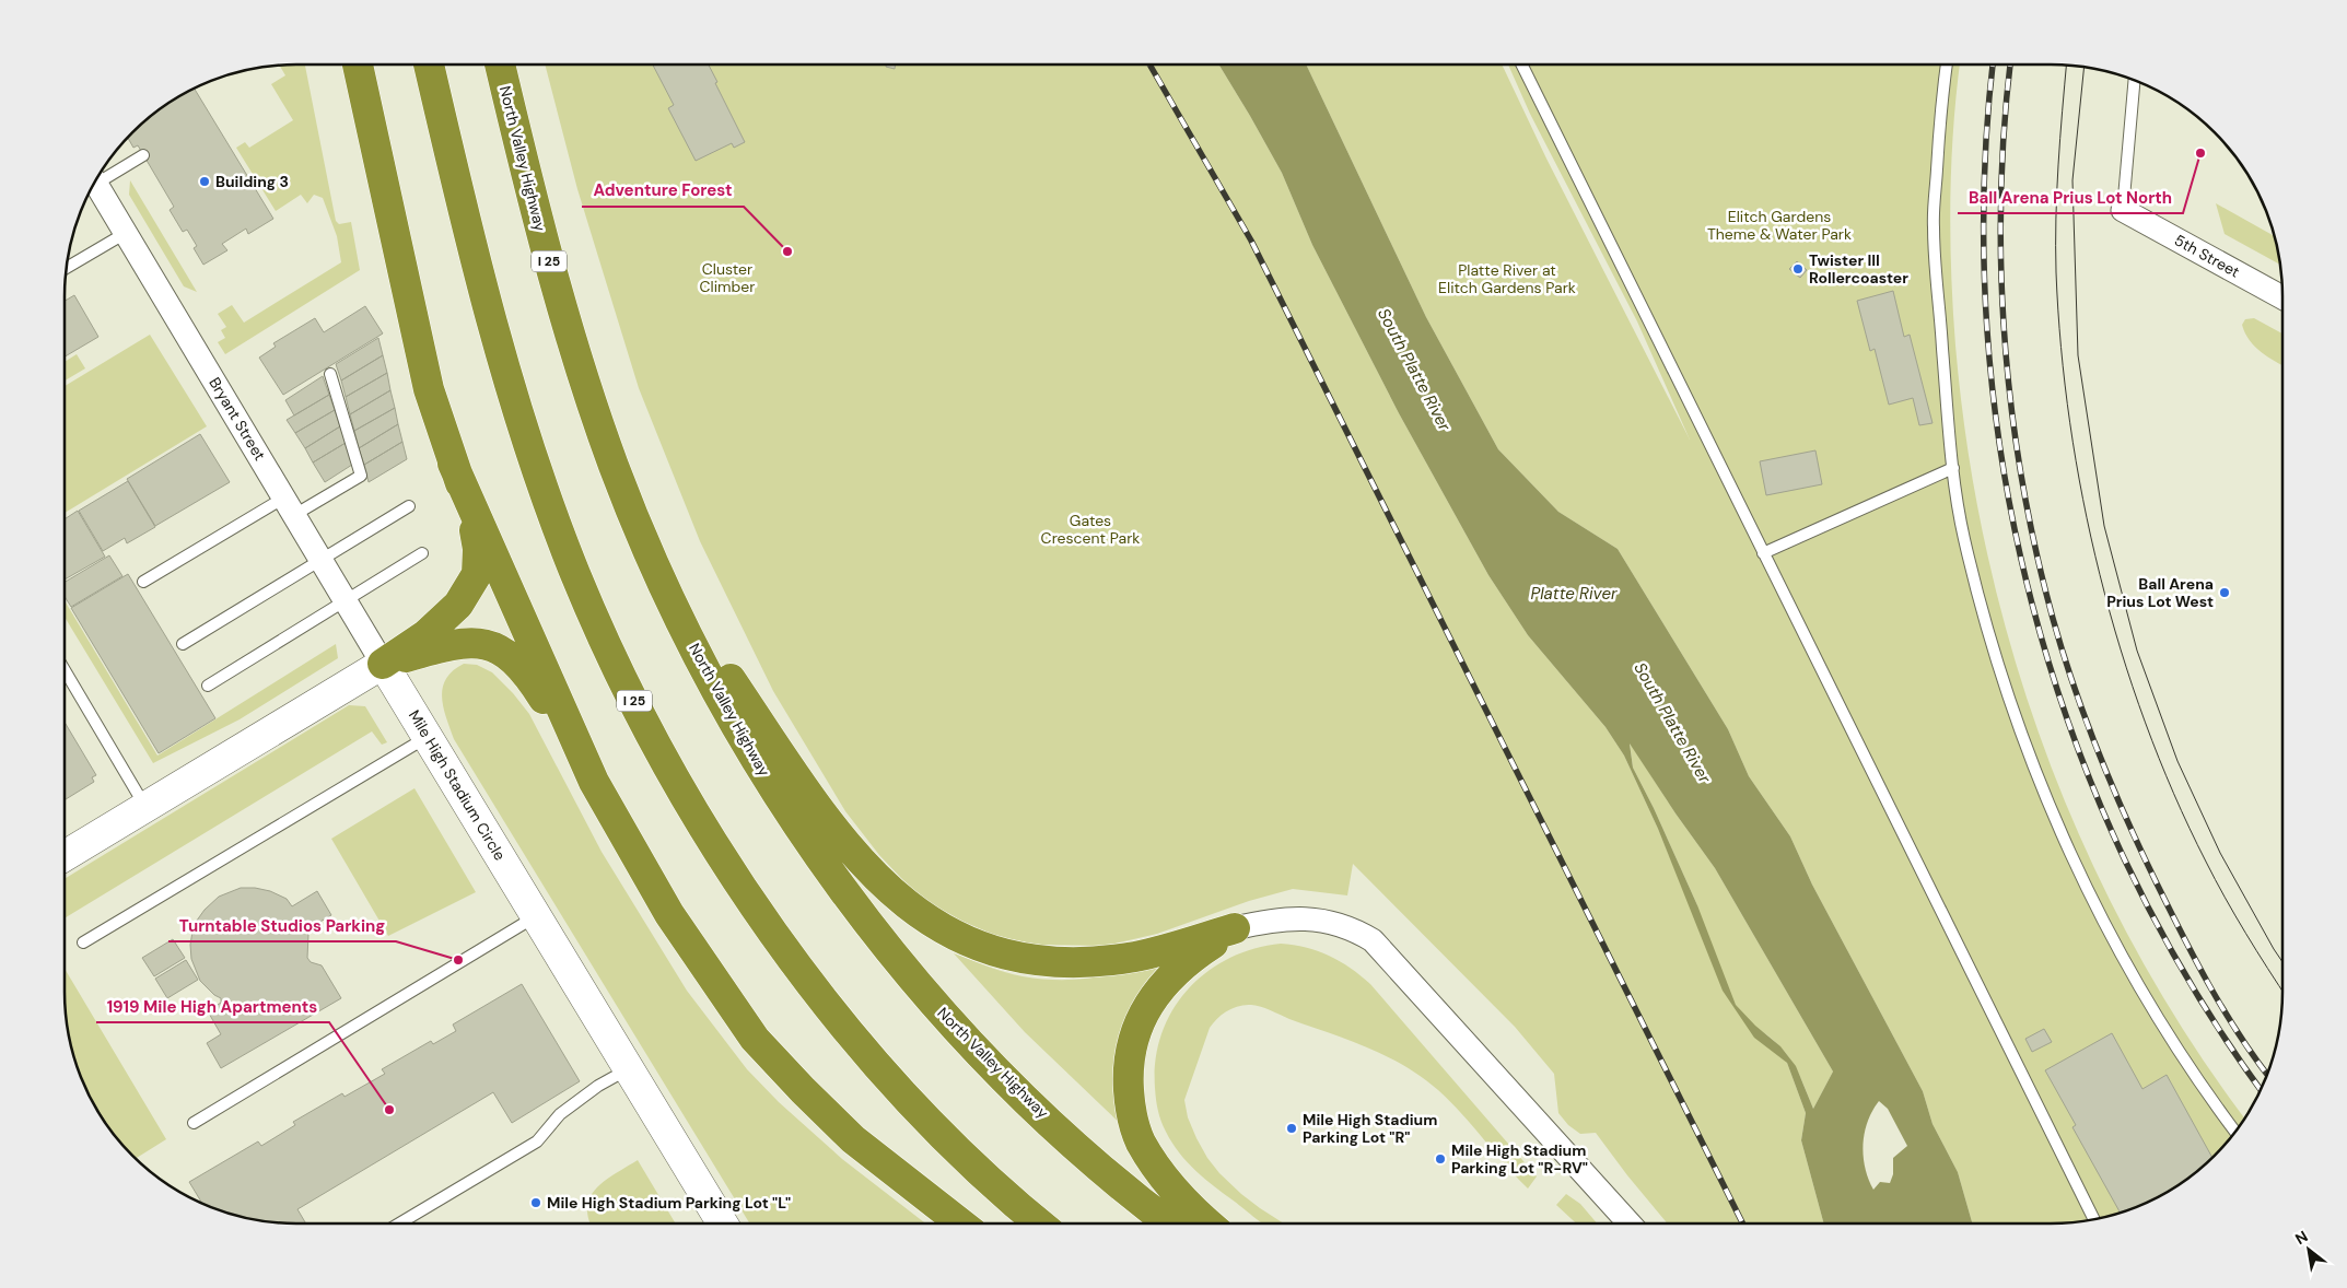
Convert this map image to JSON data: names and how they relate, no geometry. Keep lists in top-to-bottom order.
{
  "streets": {
    "highway": ["North Valley Highway", "I 25"],
    "street": ["5th Street", "Bryant Street", "Mile High Stadium Circle"]
  },
  "crossings": [
    ["Bryant Street", "Mile High Stadium Circle"]
  ],
  "water": ["South Platte River", "Platte River"],
  "parks": [
    "Elitch Gardens Theme & Water Park",
    "Cluster Climber",
    "Platte River at Elitch Gardens Park",
    "Gates Crescent Park"
  ],
  "places": [
    "Ball Arena Prius Lot North",
    "Building 3",
    "Adventure Forest",
    "Twister III Rollercoaster",
    "Ball Arena Prius Lot West",
    "Turntable Studios Parking",
    "1919 Mile High Apartments",
    "Mile High Stadium Parking Lot \"R\"",
    "Mile High Stadium Parking Lot \"R-RV\"",
    "Mile High Stadium Parking Lot \"L\""
  ],
  "north": "top left"
}
